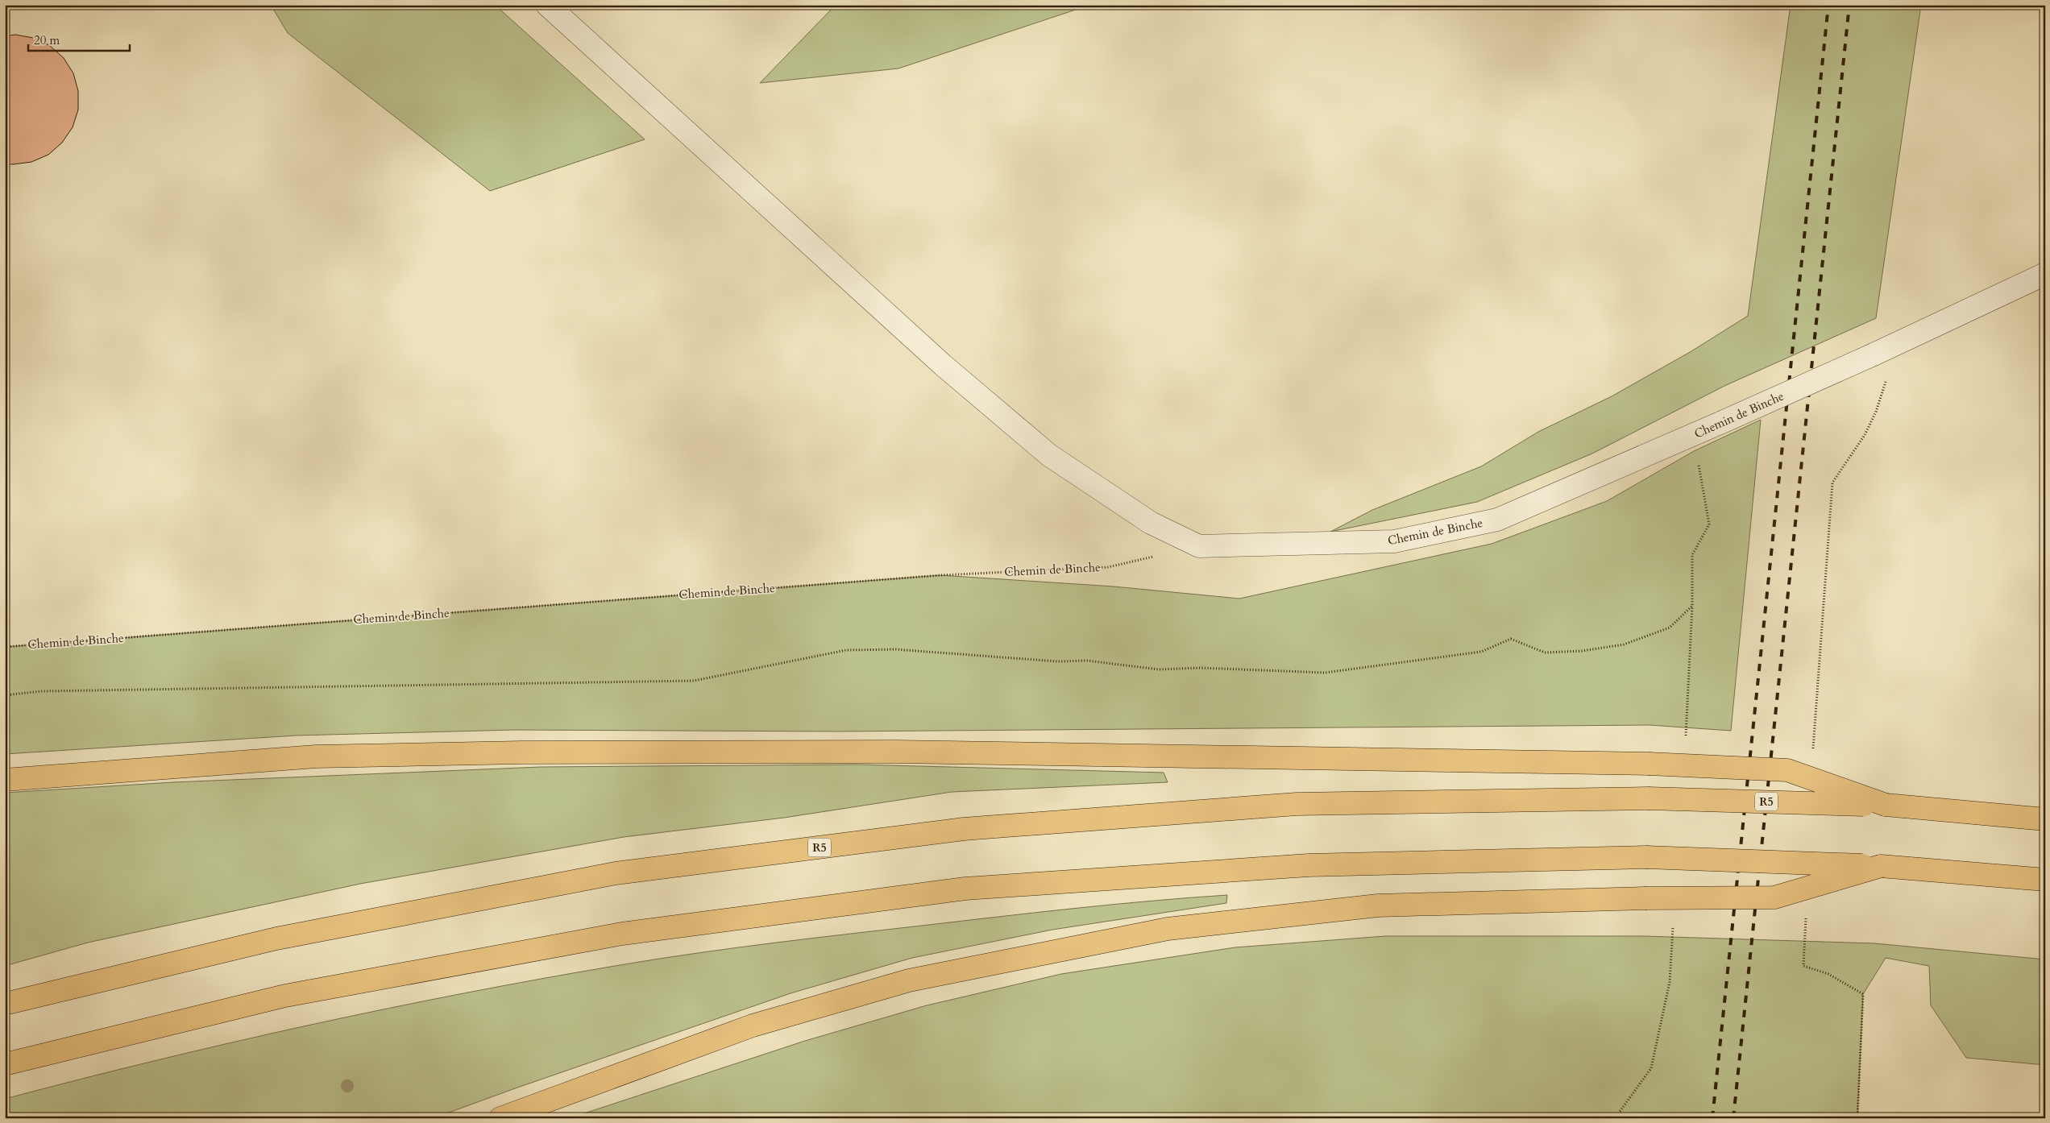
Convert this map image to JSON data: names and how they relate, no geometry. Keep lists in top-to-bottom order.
{
  "streets": {
    "highway": ["R5"],
    "street": ["Chemin de Binche"]
  },
  "scale_bar": "20 m"
}
